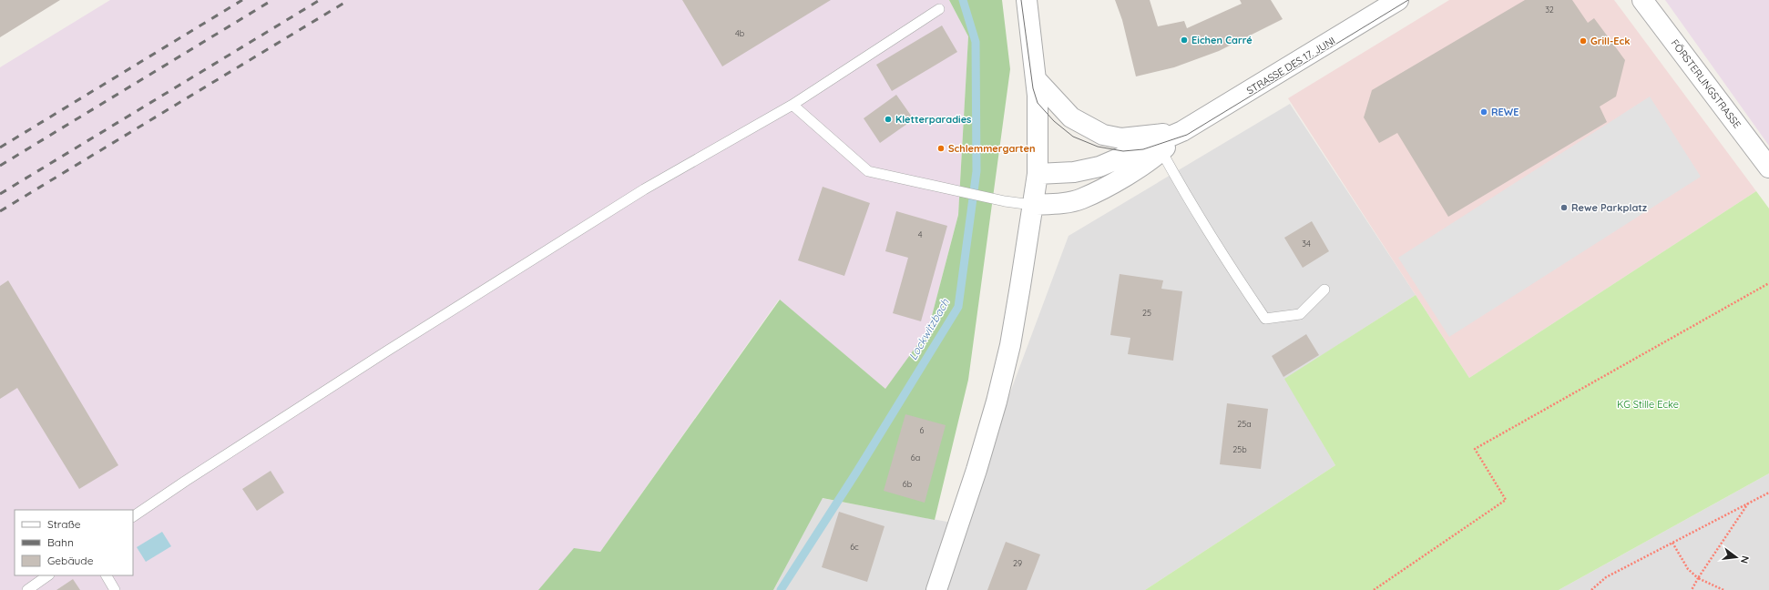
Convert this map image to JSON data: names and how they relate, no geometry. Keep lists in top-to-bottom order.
{
  "streets": {
    "street": ["STRASSE DES 17. JUNI", "FÖRSTERLINGSTRASSE"]
  },
  "water": ["Lockwitzbach"],
  "parks": ["KG Stille Ecke"],
  "places": [
    "Eichen Carré",
    "Grill-Eck",
    "REWE",
    "Kletterparadies",
    "Schlemmergarten",
    "Rewe Parkplatz"
  ],
  "house_numbers": [
    "32",
    "4b",
    "4",
    "34",
    "25",
    "25a",
    "6",
    "25b",
    "6a",
    "6b",
    "6c",
    "29"
  ],
  "legend": ["Straße", "Bahn", "Gebäude"],
  "north": "right"
}
